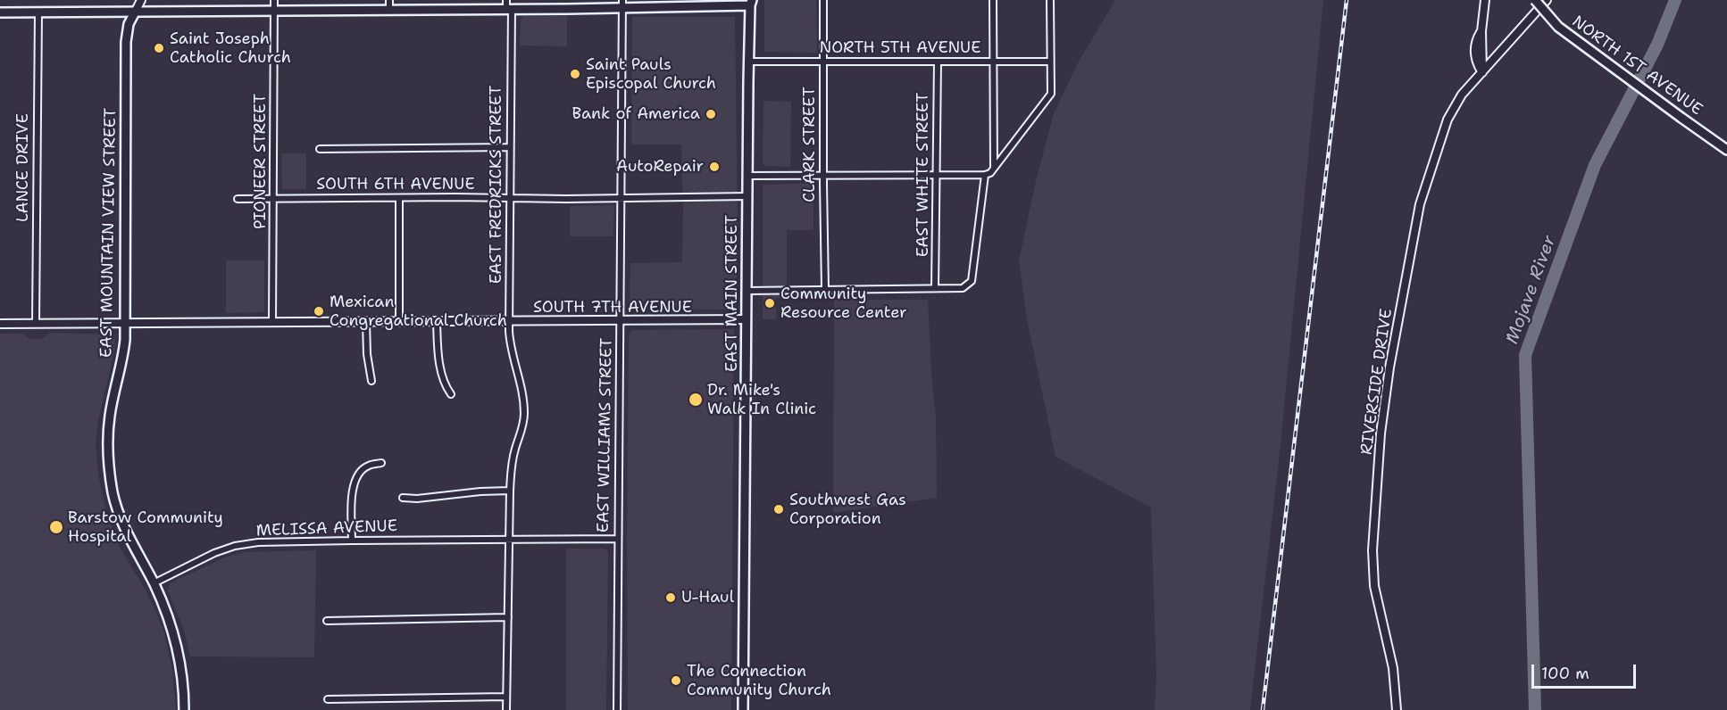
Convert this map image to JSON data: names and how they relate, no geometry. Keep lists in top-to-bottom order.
{
  "streets": {
    "main road": ["NORTH 1ST AVENUE", "EAST MOUNTAIN VIEW STREET", "EAST MAIN STREET"],
    "street": [
      "NORTH 5TH AVENUE",
      "CLARK STREET",
      "PIONEER STREET",
      "LANCE DRIVE",
      "EAST WHITE STREET",
      "SOUTH 6TH AVENUE",
      "EAST FREDRICKS STREET",
      "SOUTH 7TH AVENUE",
      "RIVERSIDE DRIVE",
      "EAST WILLIAMS STREET",
      "MELISSA AVENUE"
    ]
  },
  "crossings": [
    ["NORTH 5TH AVENUE", "CLARK STREET"],
    ["NORTH 5TH AVENUE", "EAST WHITE STREET"],
    ["NORTH 5TH AVENUE", "EAST MAIN STREET"],
    ["PIONEER STREET", "SOUTH 6TH AVENUE"],
    ["PIONEER STREET", "SOUTH 7TH AVENUE"],
    ["LANCE DRIVE", "SOUTH 7TH AVENUE"],
    ["SOUTH 6TH AVENUE", "EAST FREDRICKS STREET"],
    ["SOUTH 6TH AVENUE", "EAST MAIN STREET"],
    ["SOUTH 6TH AVENUE", "EAST WILLIAMS STREET"],
    ["EAST FREDRICKS STREET", "SOUTH 7TH AVENUE"],
    ["EAST FREDRICKS STREET", "MELISSA AVENUE"],
    ["EAST MOUNTAIN VIEW STREET", "SOUTH 7TH AVENUE"],
    ["EAST MOUNTAIN VIEW STREET", "MELISSA AVENUE"],
    ["EAST MAIN STREET", "SOUTH 7TH AVENUE"],
    ["SOUTH 7TH AVENUE", "EAST WILLIAMS STREET"],
    ["EAST WILLIAMS STREET", "MELISSA AVENUE"]
  ],
  "water": ["Mojave River"],
  "places": [
    "Saint Joseph Catholic Church",
    "Saint Pauls Episcopal Church",
    "Bank of America",
    "AutoRepair",
    "Community Resource Center",
    "Mexican Congregational Church",
    "Dr. Mike's Walk In Clinic",
    "Southwest Gas Corporation",
    "Barstow Community Hospital",
    "U-Haul",
    "The Connection Community Church"
  ],
  "scale_bar": "100 m"
}
